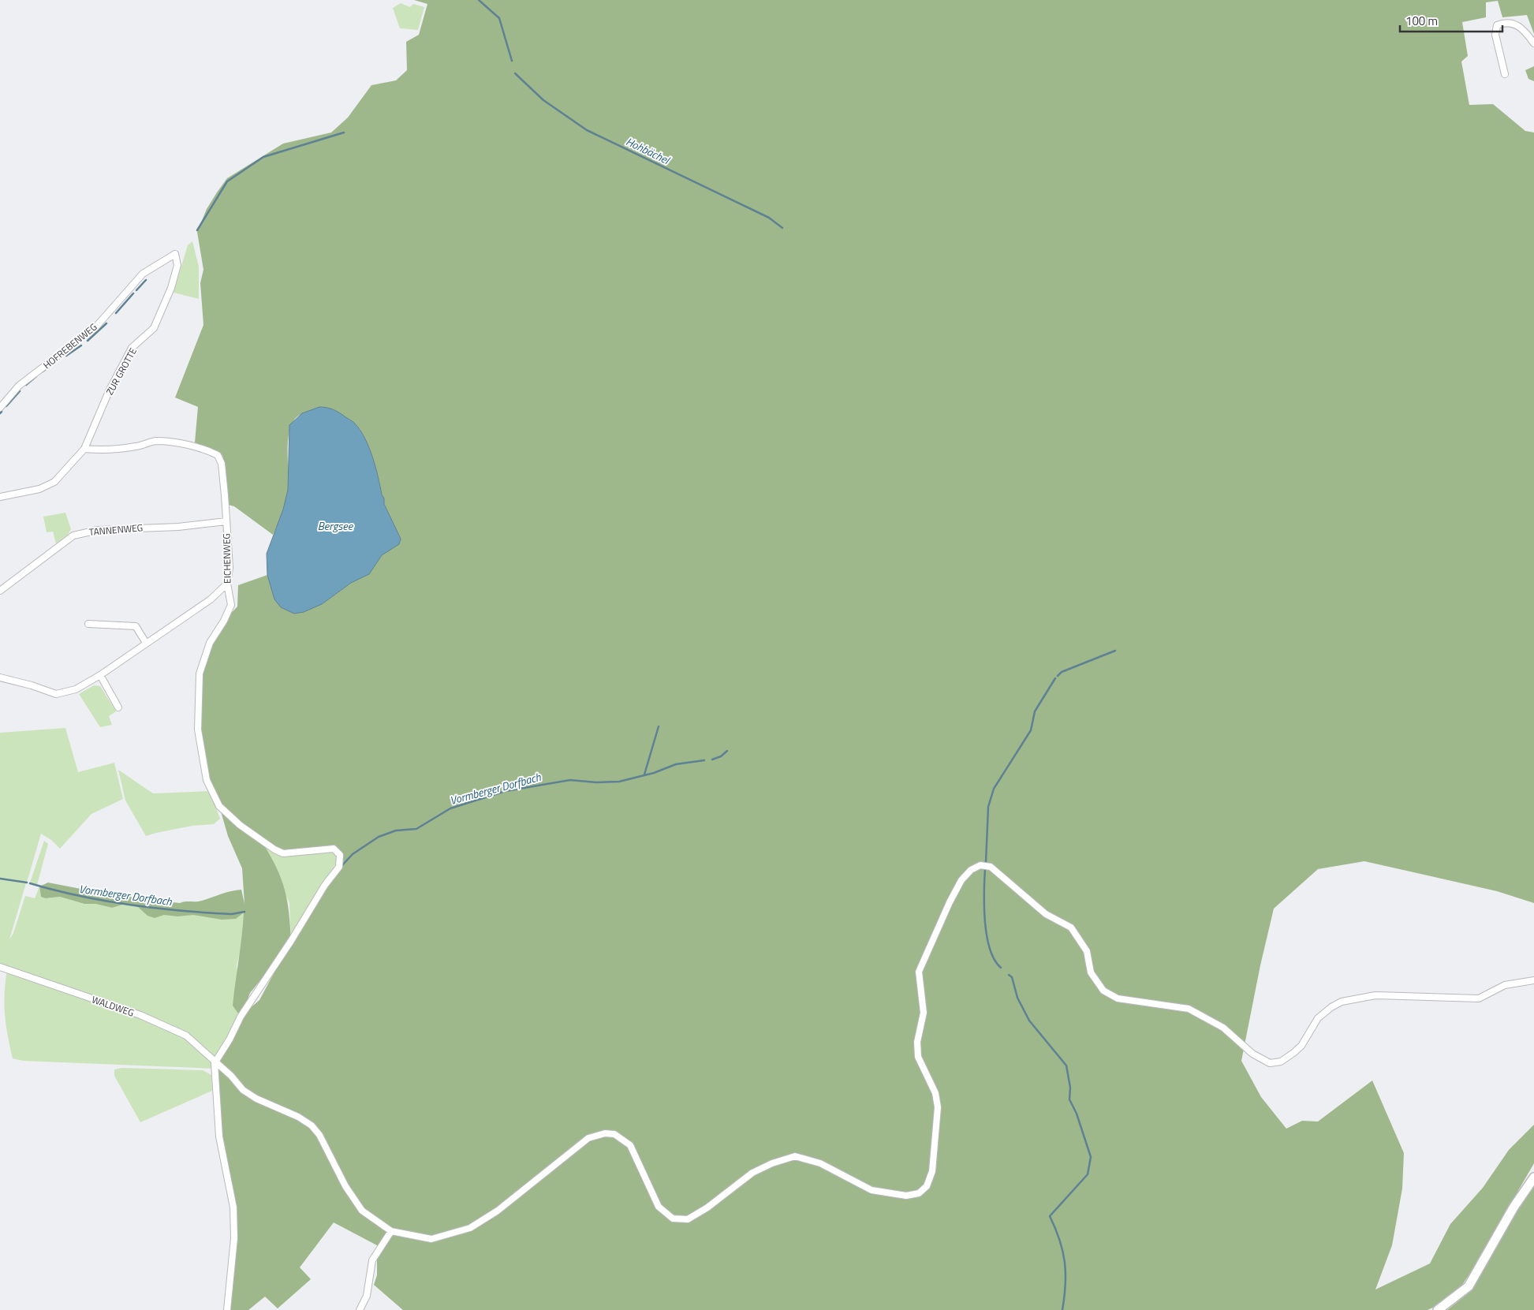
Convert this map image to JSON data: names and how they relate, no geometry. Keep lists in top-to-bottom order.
{
  "streets": {
    "street": [
      "HOFREBENWEG",
      "ZUR GROTTE",
      "TANNENWEG",
      "EICHENWEG",
      "WALDWEG"
    ]
  },
  "crossings": [
    ["HOFREBENWEG", "ZUR GROTTE"],
    ["ZUR GROTTE", "EICHENWEG"],
    ["TANNENWEG", "EICHENWEG"],
    ["EICHENWEG", "WALDWEG"]
  ],
  "water": ["Hohbächel", "Bergsee", "Vormberger Dorfbach"],
  "scale_bar": "100 m"
}
